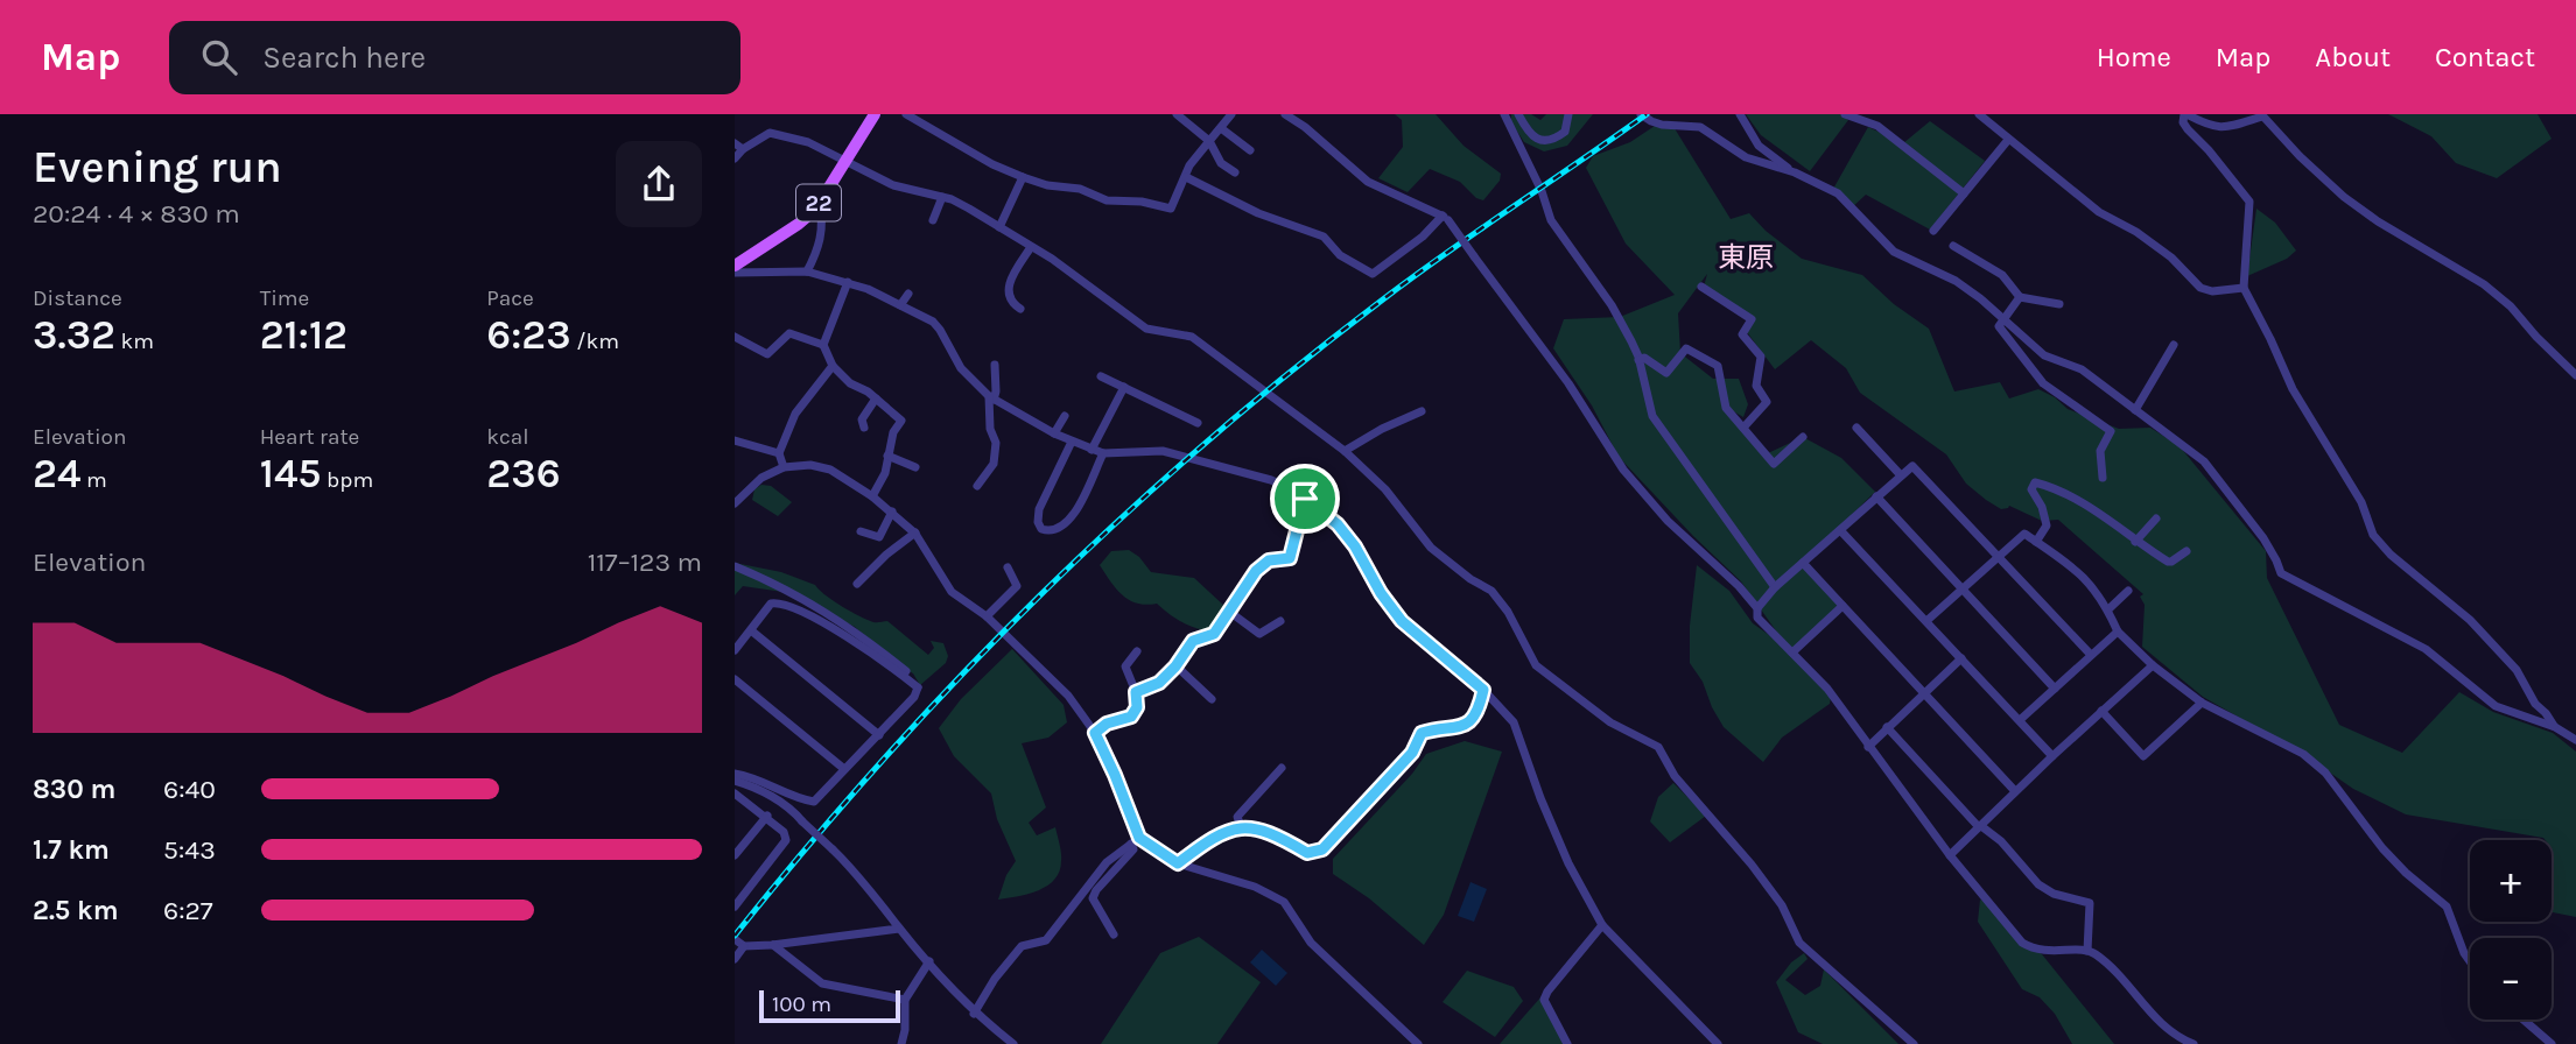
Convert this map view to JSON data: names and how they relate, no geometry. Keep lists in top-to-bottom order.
{
  "streets": {
    "main road": ["22"]
  },
  "districts": ["東原"],
  "scale_bar": "100 m",
  "page": {
    "header": "Map",
    "search": "Search here",
    "nav": [
      "Home",
      "Map",
      "About",
      "Contact"
    ],
    "heading": ["Evening run", "20:24 · 4 × 830 m"],
    "stats": [
      ["Distance", "3.32 km"],
      ["Time", "21:12"],
      ["Pace", "6:23 /km"],
      ["Elevation", "24 m"],
      ["Heart rate", "145 bpm"],
      ["kcal", "236"]
    ],
    "chart": ["Elevation", "117–123 m"],
    "list": [
      {
        "name": "830 m",
        "note": "6:40"
      },
      {
        "name": "1.7 km",
        "note": "5:43"
      },
      {
        "name": "2.5 km",
        "note": "6:27"
      }
    ],
    "map_buttons": ["+", "−"],
    "scale": "100 m"
  }
}
